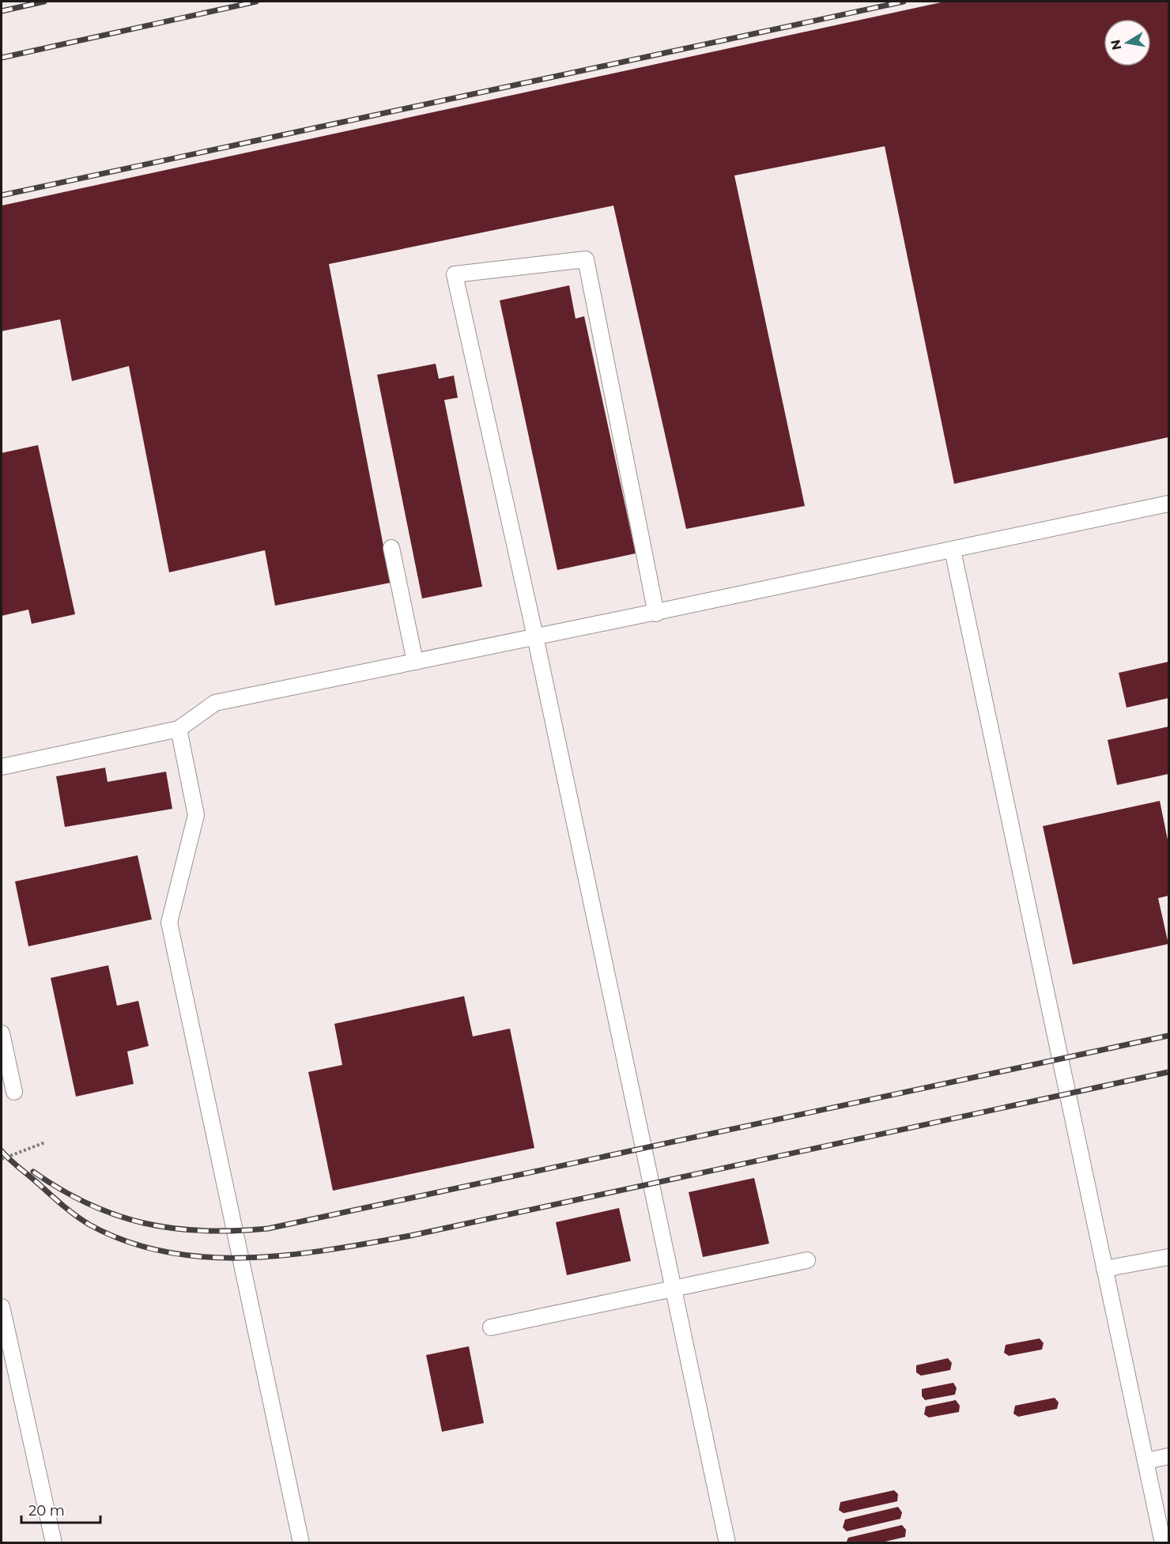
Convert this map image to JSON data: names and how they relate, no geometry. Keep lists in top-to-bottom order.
{
  "scale_bar": "20 m",
  "north": "left"
}
